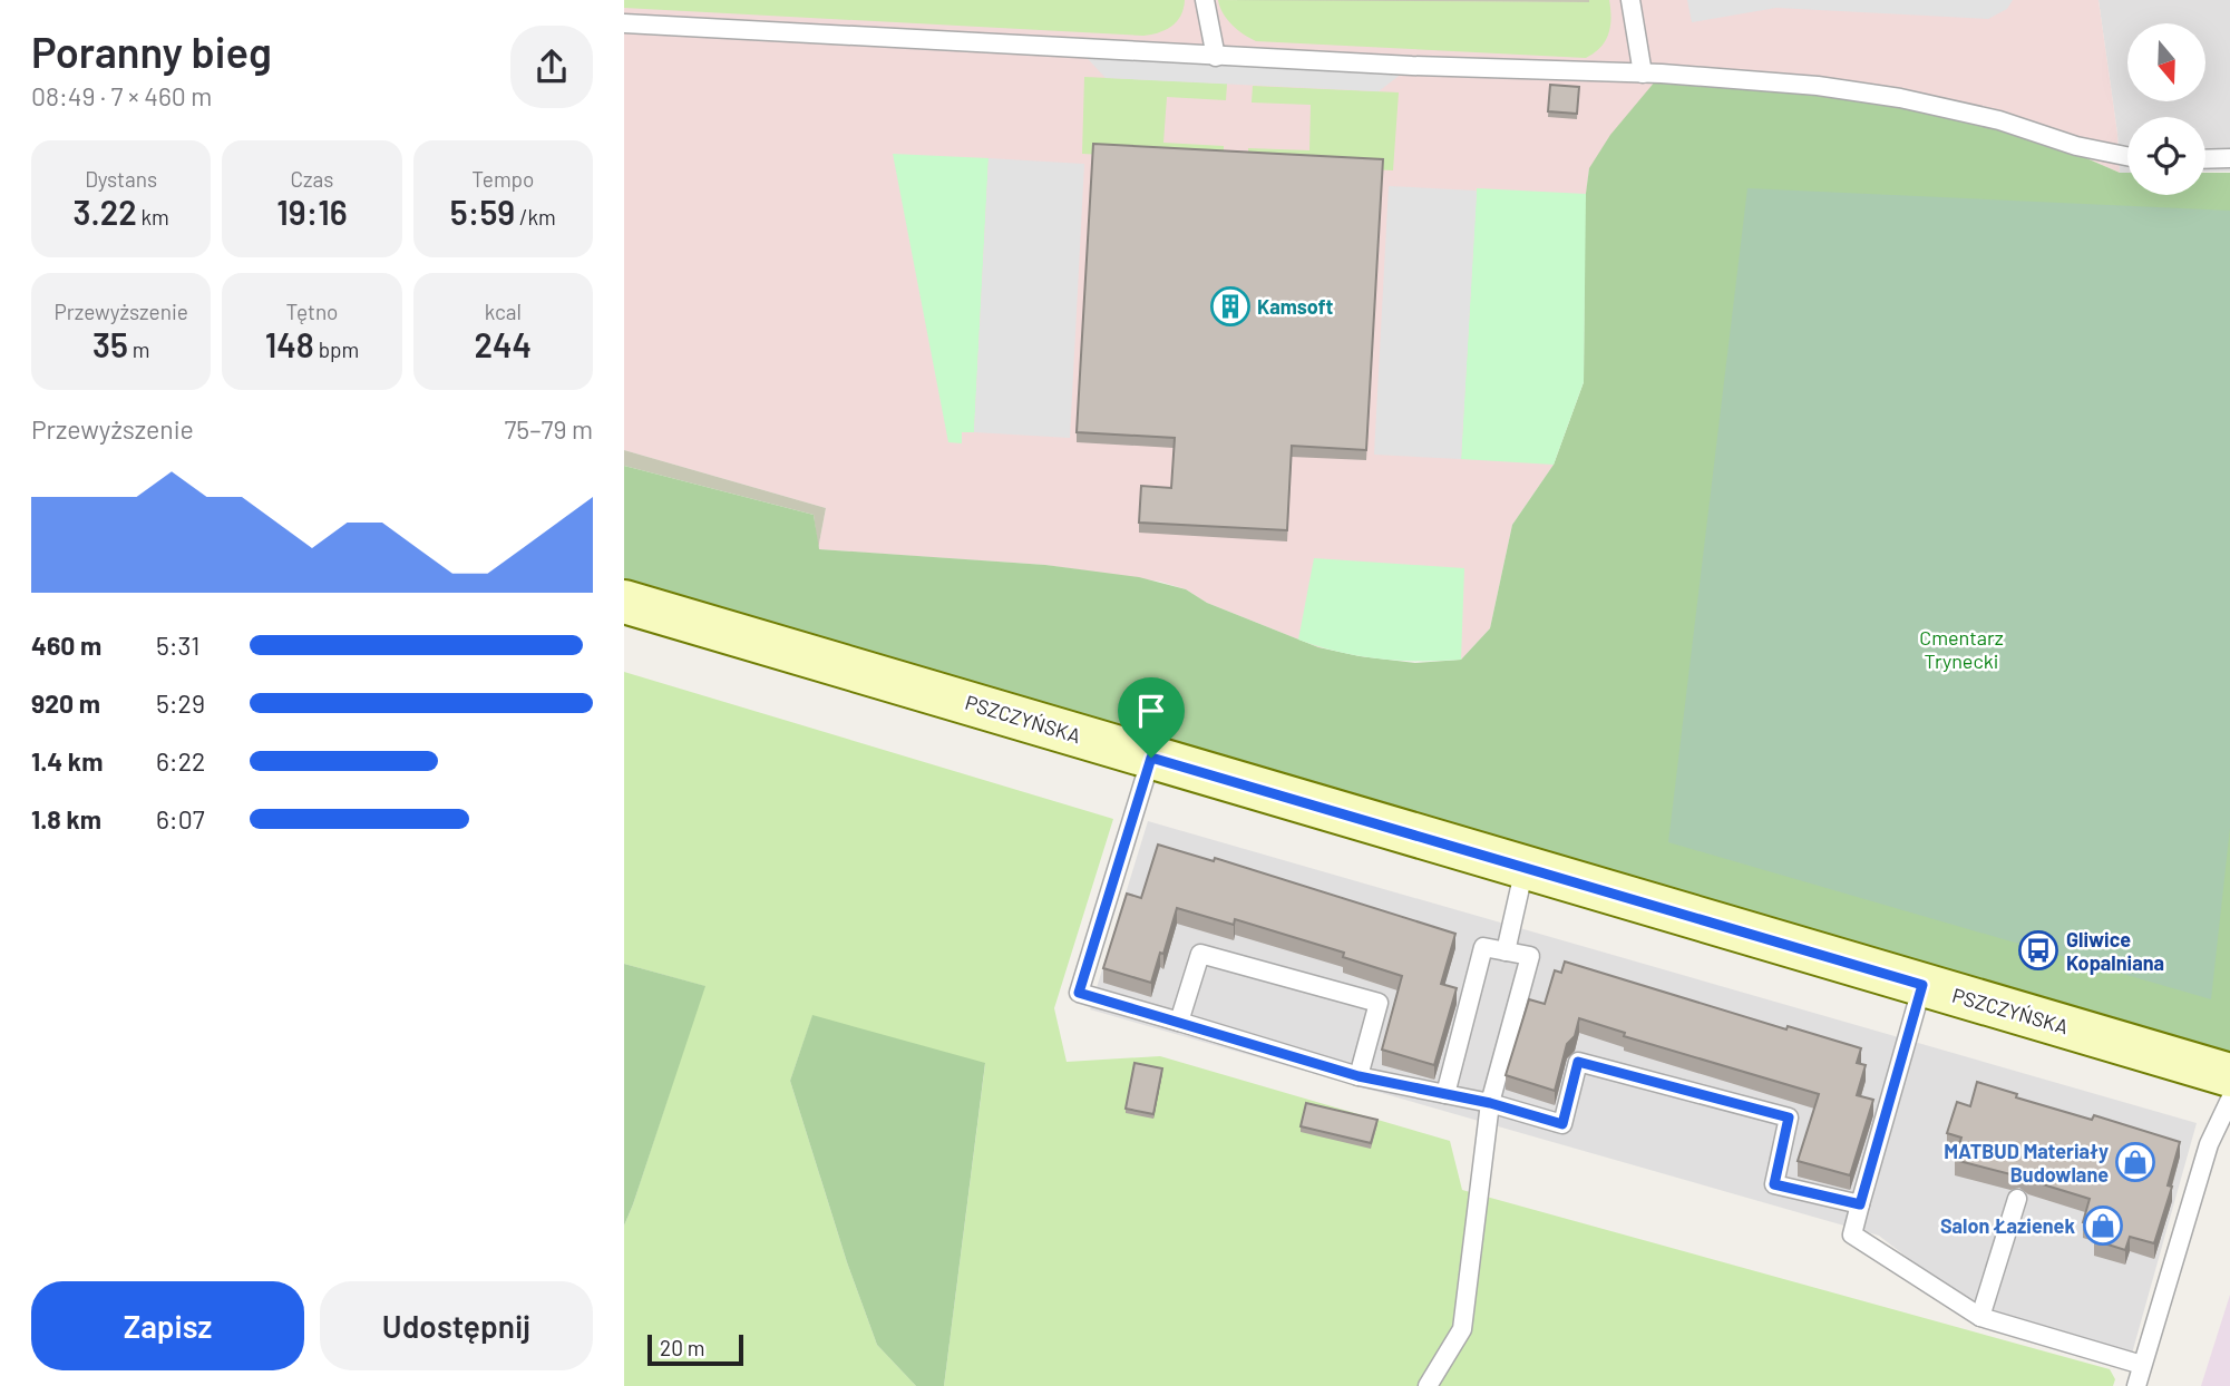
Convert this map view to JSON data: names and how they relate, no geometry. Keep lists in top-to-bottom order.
{
  "streets": {
    "main road": ["PSZCZYŃSKA"]
  },
  "parks": ["Cmentarz Trynecki"],
  "places": {
    "building": ["Kamsoft"],
    "bus stop": ["Gliwice Kopalniana"],
    "shop": ["MATBUD Materiały Budowlane", "Salon Łazienek"]
  },
  "scale_bar": "20 m",
  "north": "bottom",
  "page": {
    "heading": ["Poranny bieg", "08:49 · 7 × 460 m"],
    "stats": [
      ["Dystans", "3.22 km"],
      ["Czas", "19:16"],
      ["Tempo", "5:59 /km"],
      ["Przewyższenie", "35 m"],
      ["Tętno", "148 bpm"],
      ["kcal", "244"]
    ],
    "chart": ["Przewyższenie", "75–79 m"],
    "list": [
      {
        "name": "460 m",
        "note": "5:31"
      },
      {
        "name": "920 m",
        "note": "5:29"
      },
      {
        "name": "1.4 km",
        "note": "6:22"
      },
      {
        "name": "1.8 km",
        "note": "6:07"
      }
    ],
    "buttons": ["Zapisz", "Udostępnij"],
    "scale": "20 m"
  }
}
